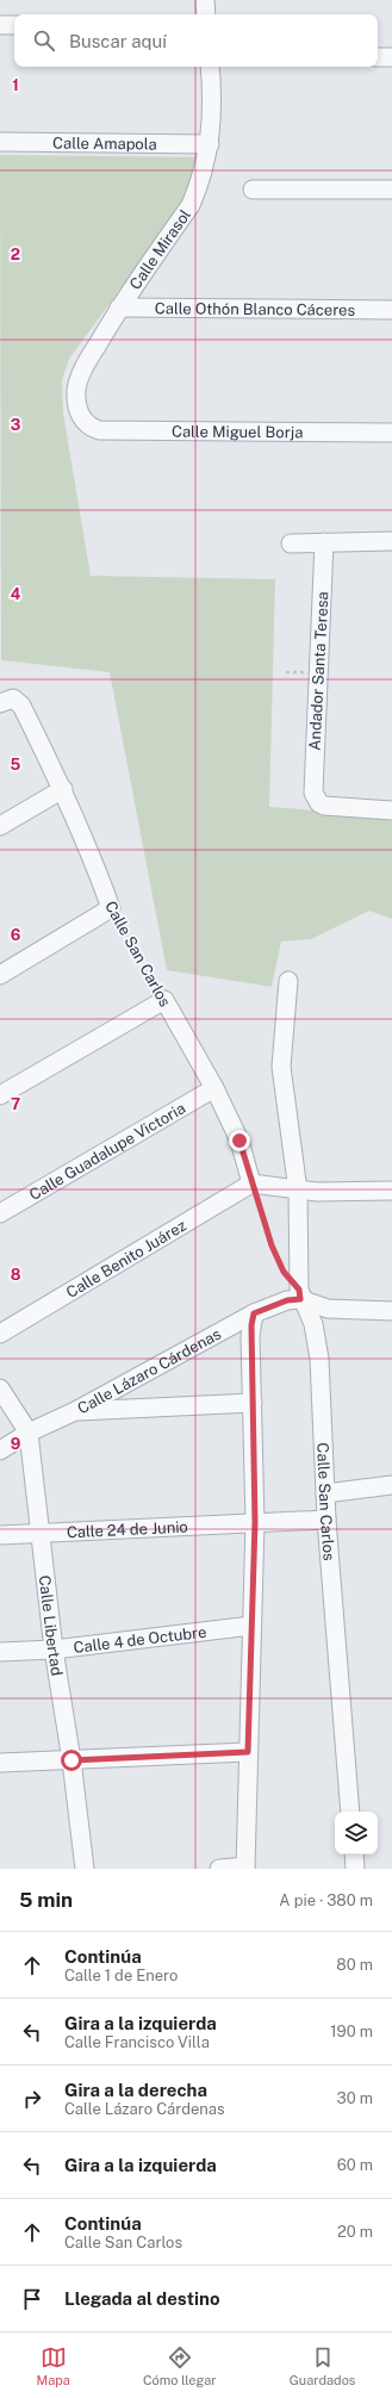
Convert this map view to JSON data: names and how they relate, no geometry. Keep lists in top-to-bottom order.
{
  "streets": {
    "street": [
      "Calle Amapola",
      "Calle Mirasol",
      "Calle Othón Blanco Cáceres",
      "Calle Miguel Borja",
      "Andador Santa Teresa",
      "Calle San Carlos",
      "Calle Guadalupe Victoria",
      "Calle Benito Juárez",
      "Calle Lázaro Cárdenas",
      "Calle 24 de Junio",
      "Calle Libertad",
      "Calle 4 de Octubre"
    ]
  },
  "crossings": [
    ["Calle Amapola", "Calle Mirasol"],
    ["Calle Mirasol", "Calle Othón Blanco Cáceres"],
    ["Calle Mirasol", "Calle Miguel Borja"],
    ["Calle San Carlos", "Calle Guadalupe Victoria"],
    ["Calle San Carlos", "Calle Benito Juárez"],
    ["Calle San Carlos", "Calle Lázaro Cárdenas"],
    ["Calle San Carlos", "Calle 24 de Junio"],
    ["Calle Lázaro Cárdenas", "Calle Libertad"],
    ["Calle 24 de Junio", "Calle Libertad"],
    ["Calle Libertad", "Calle 4 de Octubre"]
  ],
  "page": {
    "search": "Buscar aquí",
    "heading": ["5 min", "A pie · 380 m"],
    "list": [
      ["Continúa", "Calle 1 de Enero", "80 m"],
      ["Gira a la izquierda", "Calle Francisco Villa", "190 m"],
      ["Gira a la derecha", "Calle Lázaro Cárdenas", "30 m"],
      ["Gira a la izquierda", "60 m"],
      ["Continúa", "Calle San Carlos", "20 m"],
      "Llegada al destino"
    ],
    "nav": ["Mapa", "Cómo llegar", "Guardados"]
  },
  "grid": {
    "rows": [
      "1",
      "2",
      "3",
      "4",
      "5",
      "6",
      "7",
      "8",
      "9"
    ]
  }
}
